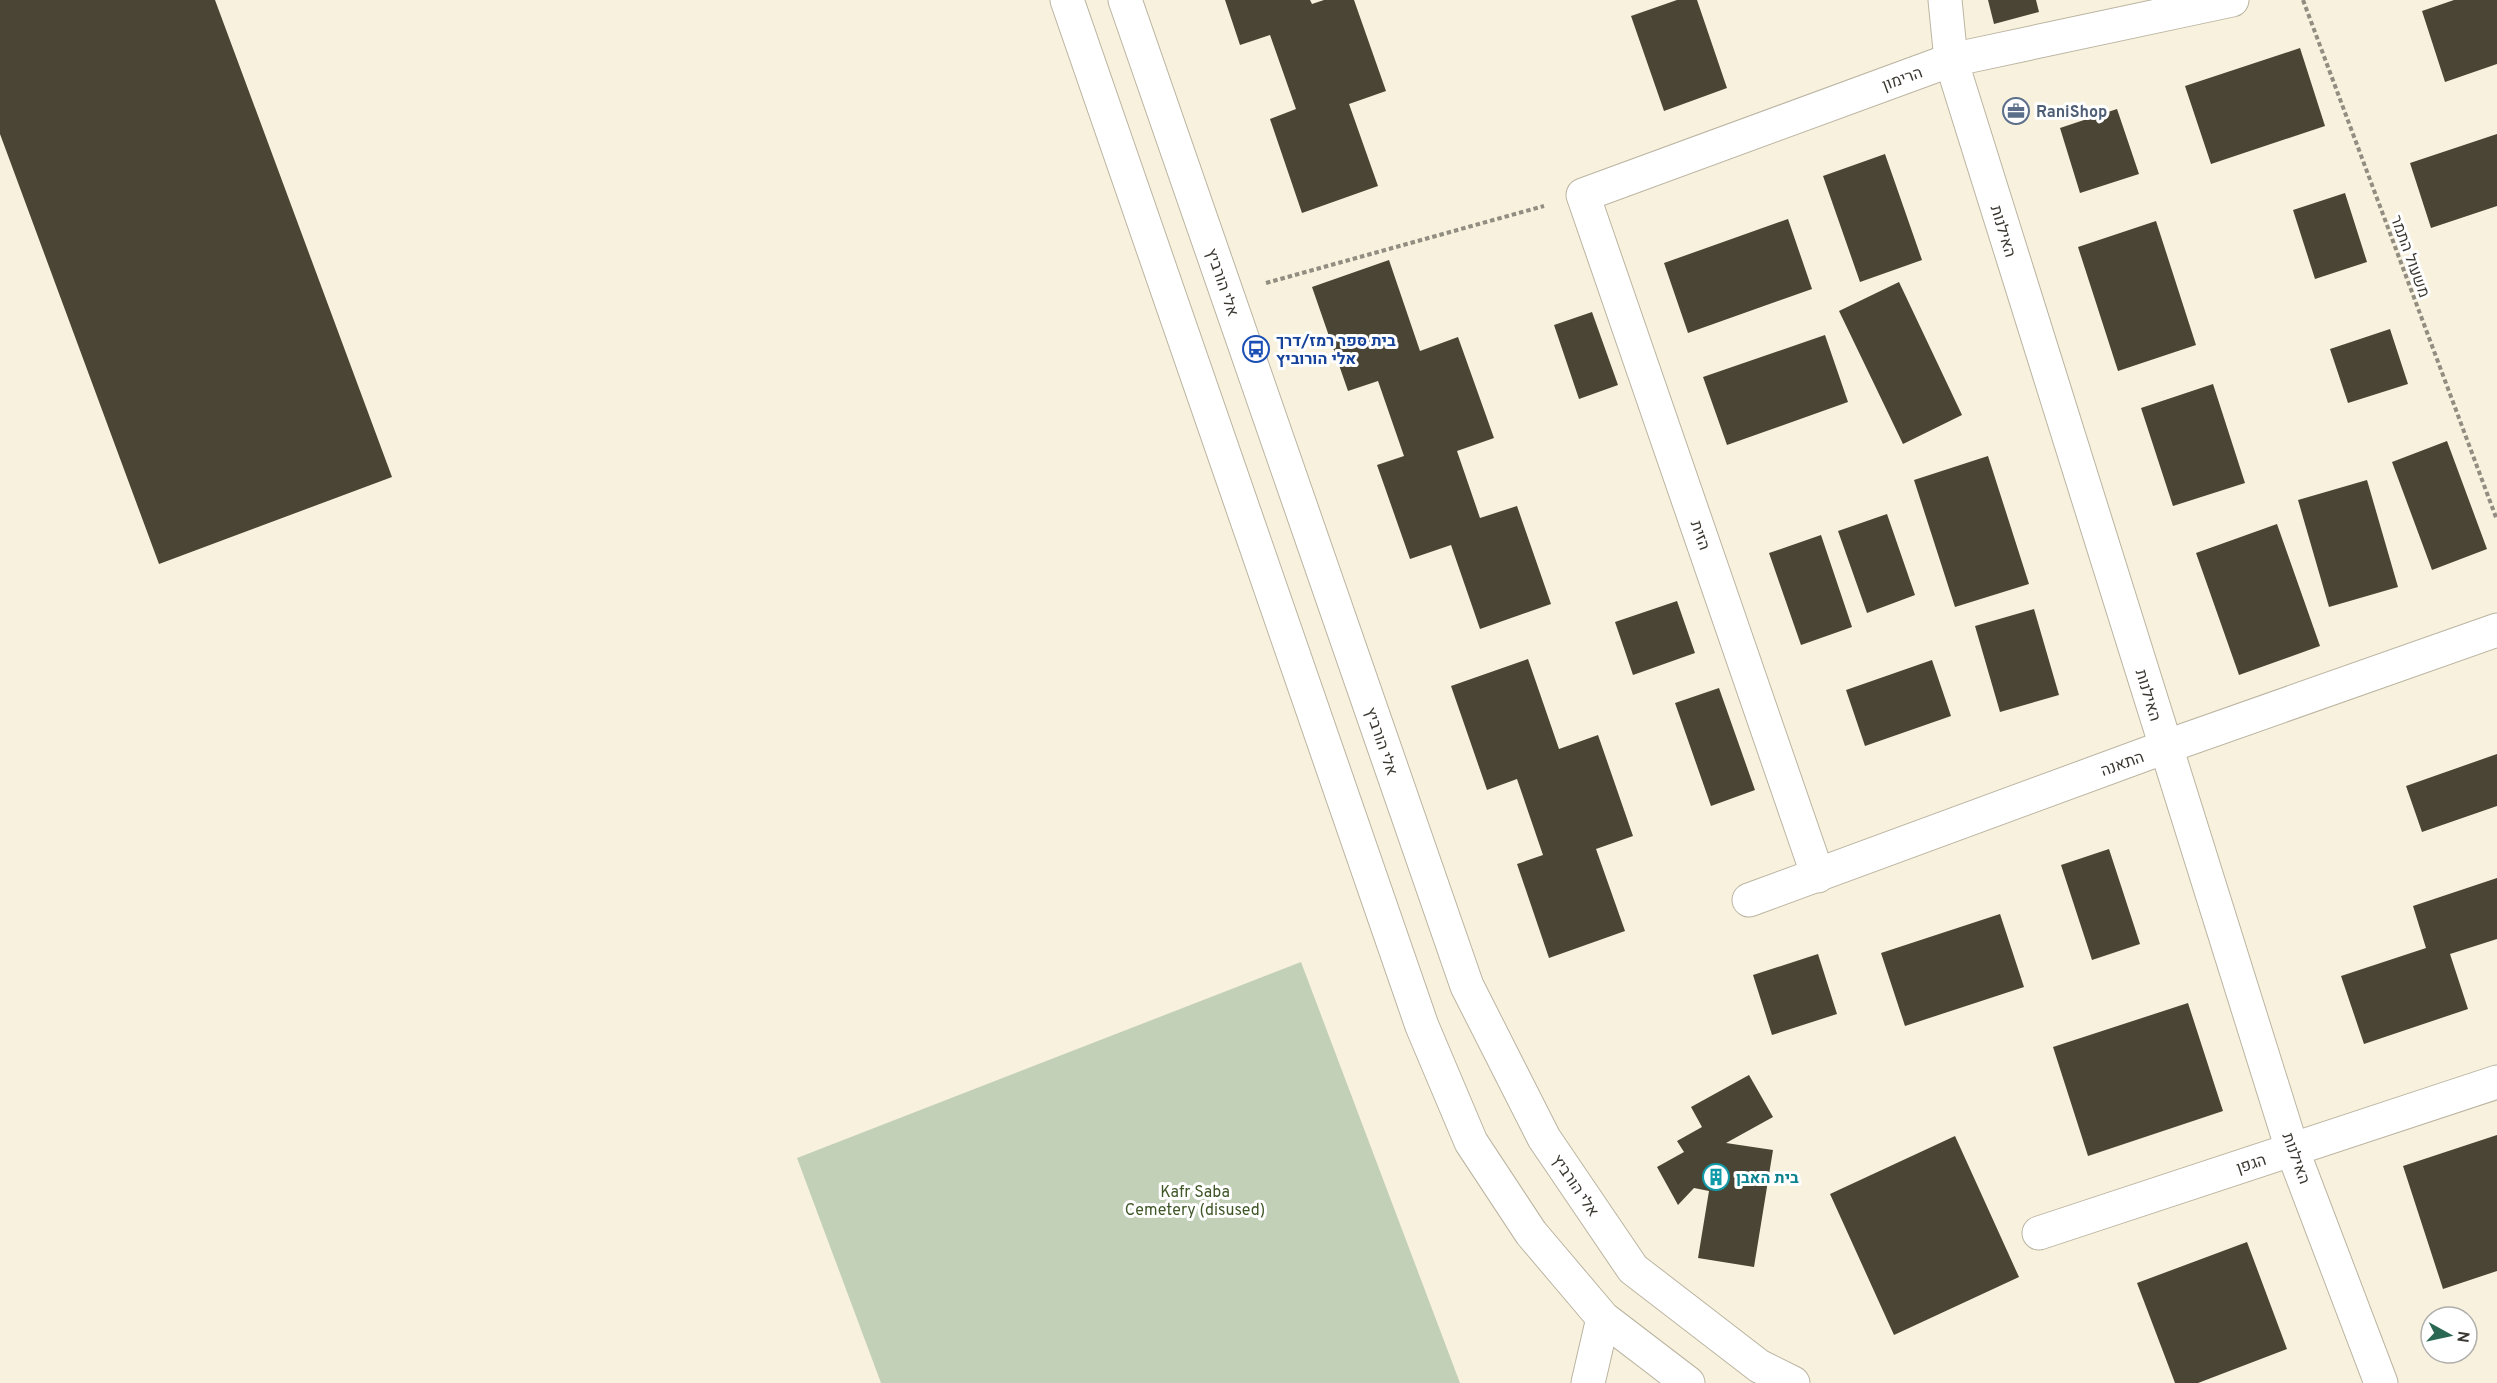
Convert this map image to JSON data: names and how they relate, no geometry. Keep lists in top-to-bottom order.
{
  "streets": {
    "street": [
      "הרימון",
      "האילנות",
      "אלי הורביץ",
      "הזית",
      "התאנה",
      "הגפן"
    ],
    "path": ["משעול התמר"]
  },
  "crossings": [
    ["הרימון", "האילנות"],
    ["הרימון", "הזית"],
    ["האילנות", "התאנה"],
    ["האילנות", "הגפן"],
    ["הזית", "התאנה"]
  ],
  "parks": ["Kafr Saba Cemetery (disused)"],
  "places": {
    "office": ["RaniShop"],
    "bus stop": ["בית ספר רמז/דרך אלי הורוביץ"],
    "building": ["בית האבן"]
  },
  "north": "right"
}
